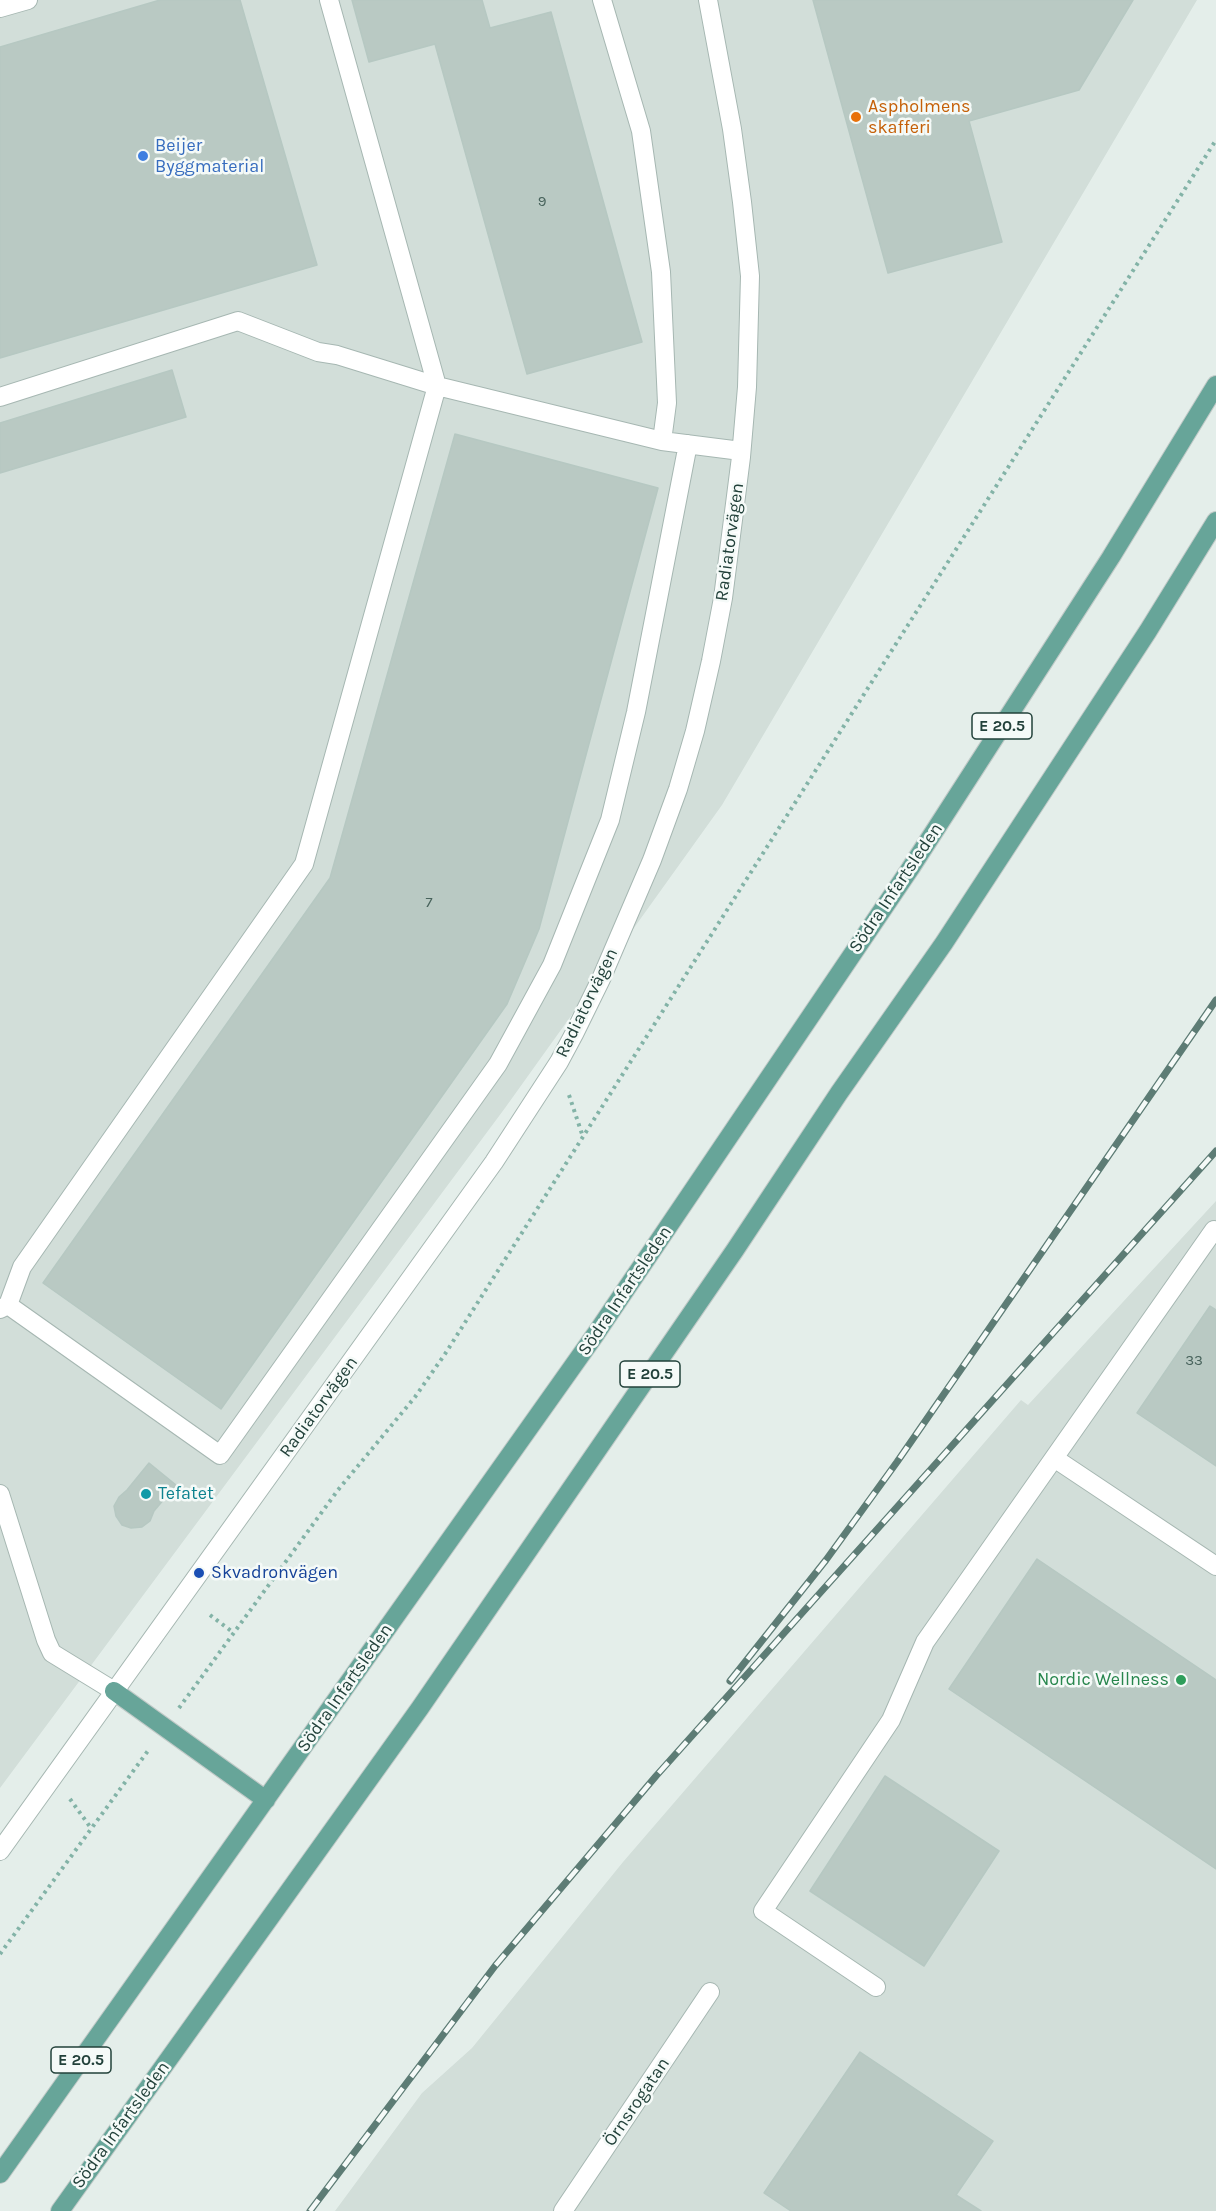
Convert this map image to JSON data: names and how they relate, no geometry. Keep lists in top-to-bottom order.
{
  "streets": {
    "main road": ["E 20.5", "Södra Infartsleden"],
    "street": ["Radiatorvägen", "Örnsrogatan"]
  },
  "places": [
    "Aspholmens skafferi",
    "Beijer Byggmaterial",
    "Tefatet",
    "Skvadronvägen",
    "Nordic Wellness"
  ],
  "house_numbers": ["9", "7", "33"]
}
